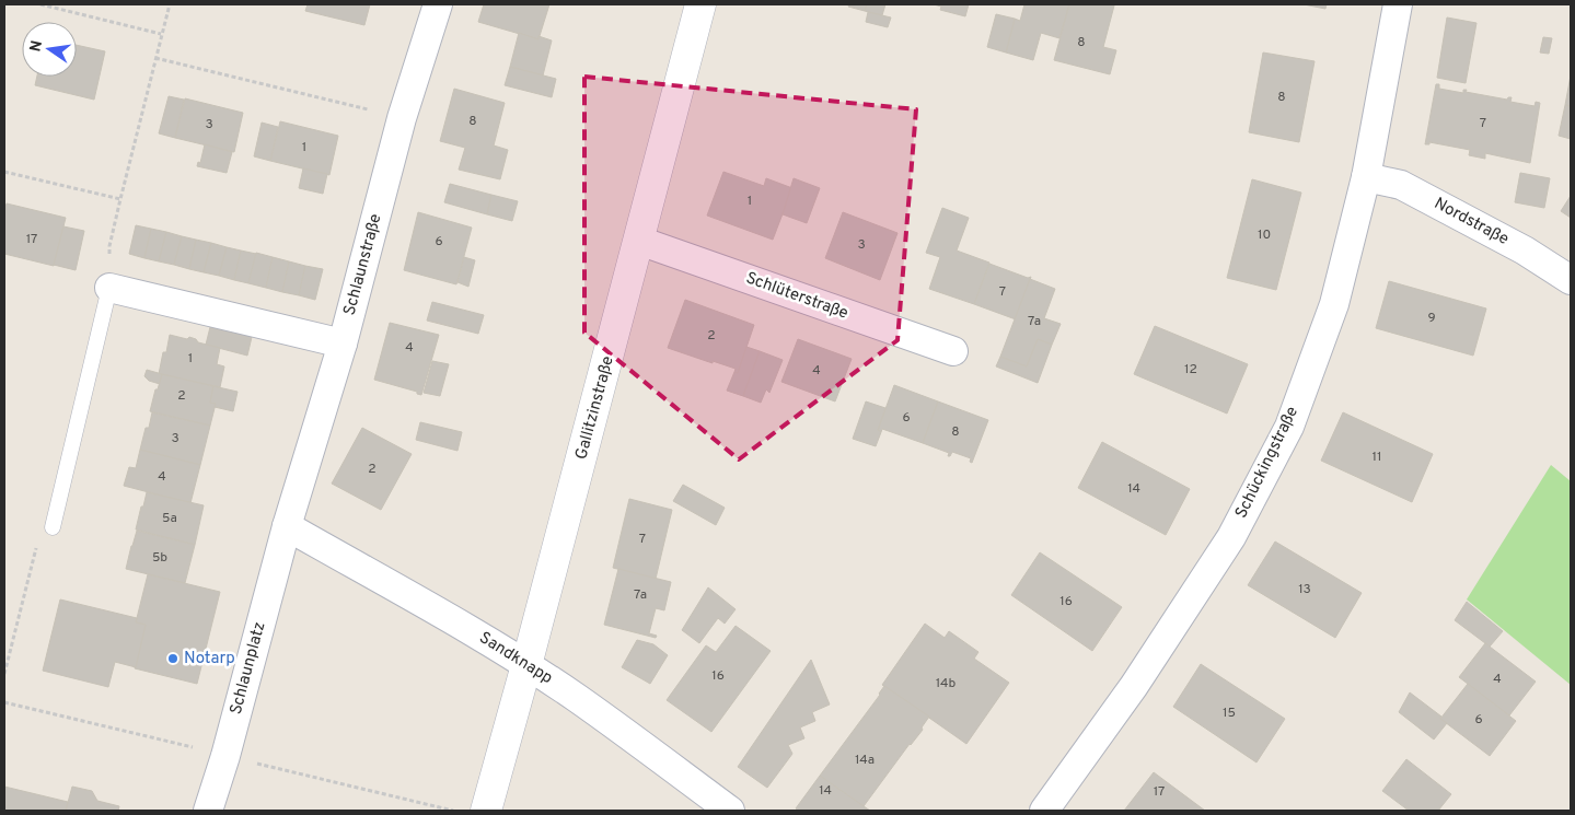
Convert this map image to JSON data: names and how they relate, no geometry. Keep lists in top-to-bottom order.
{
  "streets": {
    "street": [
      "Nordstraße",
      "Schlaunstraße",
      "Schlüterstraße",
      "Gallitzinstraße",
      "Schückingstraße",
      "Sandknapp",
      "Schlaunplatz"
    ]
  },
  "crossings": [
    ["Nordstraße", "Schückingstraße"],
    ["Schlaunstraße", "Sandknapp"],
    ["Schlaunstraße", "Schlaunplatz"],
    ["Schlüterstraße", "Gallitzinstraße"],
    ["Gallitzinstraße", "Sandknapp"],
    ["Sandknapp", "Schlaunplatz"]
  ],
  "places": ["Notarp"],
  "house_numbers": [
    "8",
    "8",
    "8",
    "7",
    "3",
    "1",
    "1",
    "10",
    "17",
    "6",
    "3",
    "7",
    "9",
    "7a",
    "2",
    "4",
    "1",
    "12",
    "4",
    "2",
    "6",
    "8",
    "3",
    "11",
    "2",
    "4",
    "14",
    "5a",
    "7",
    "5b",
    "13",
    "7a",
    "16",
    "16",
    "4",
    "14b",
    "15",
    "6",
    "14a",
    "14",
    "17"
  ],
  "north": "left"
}
